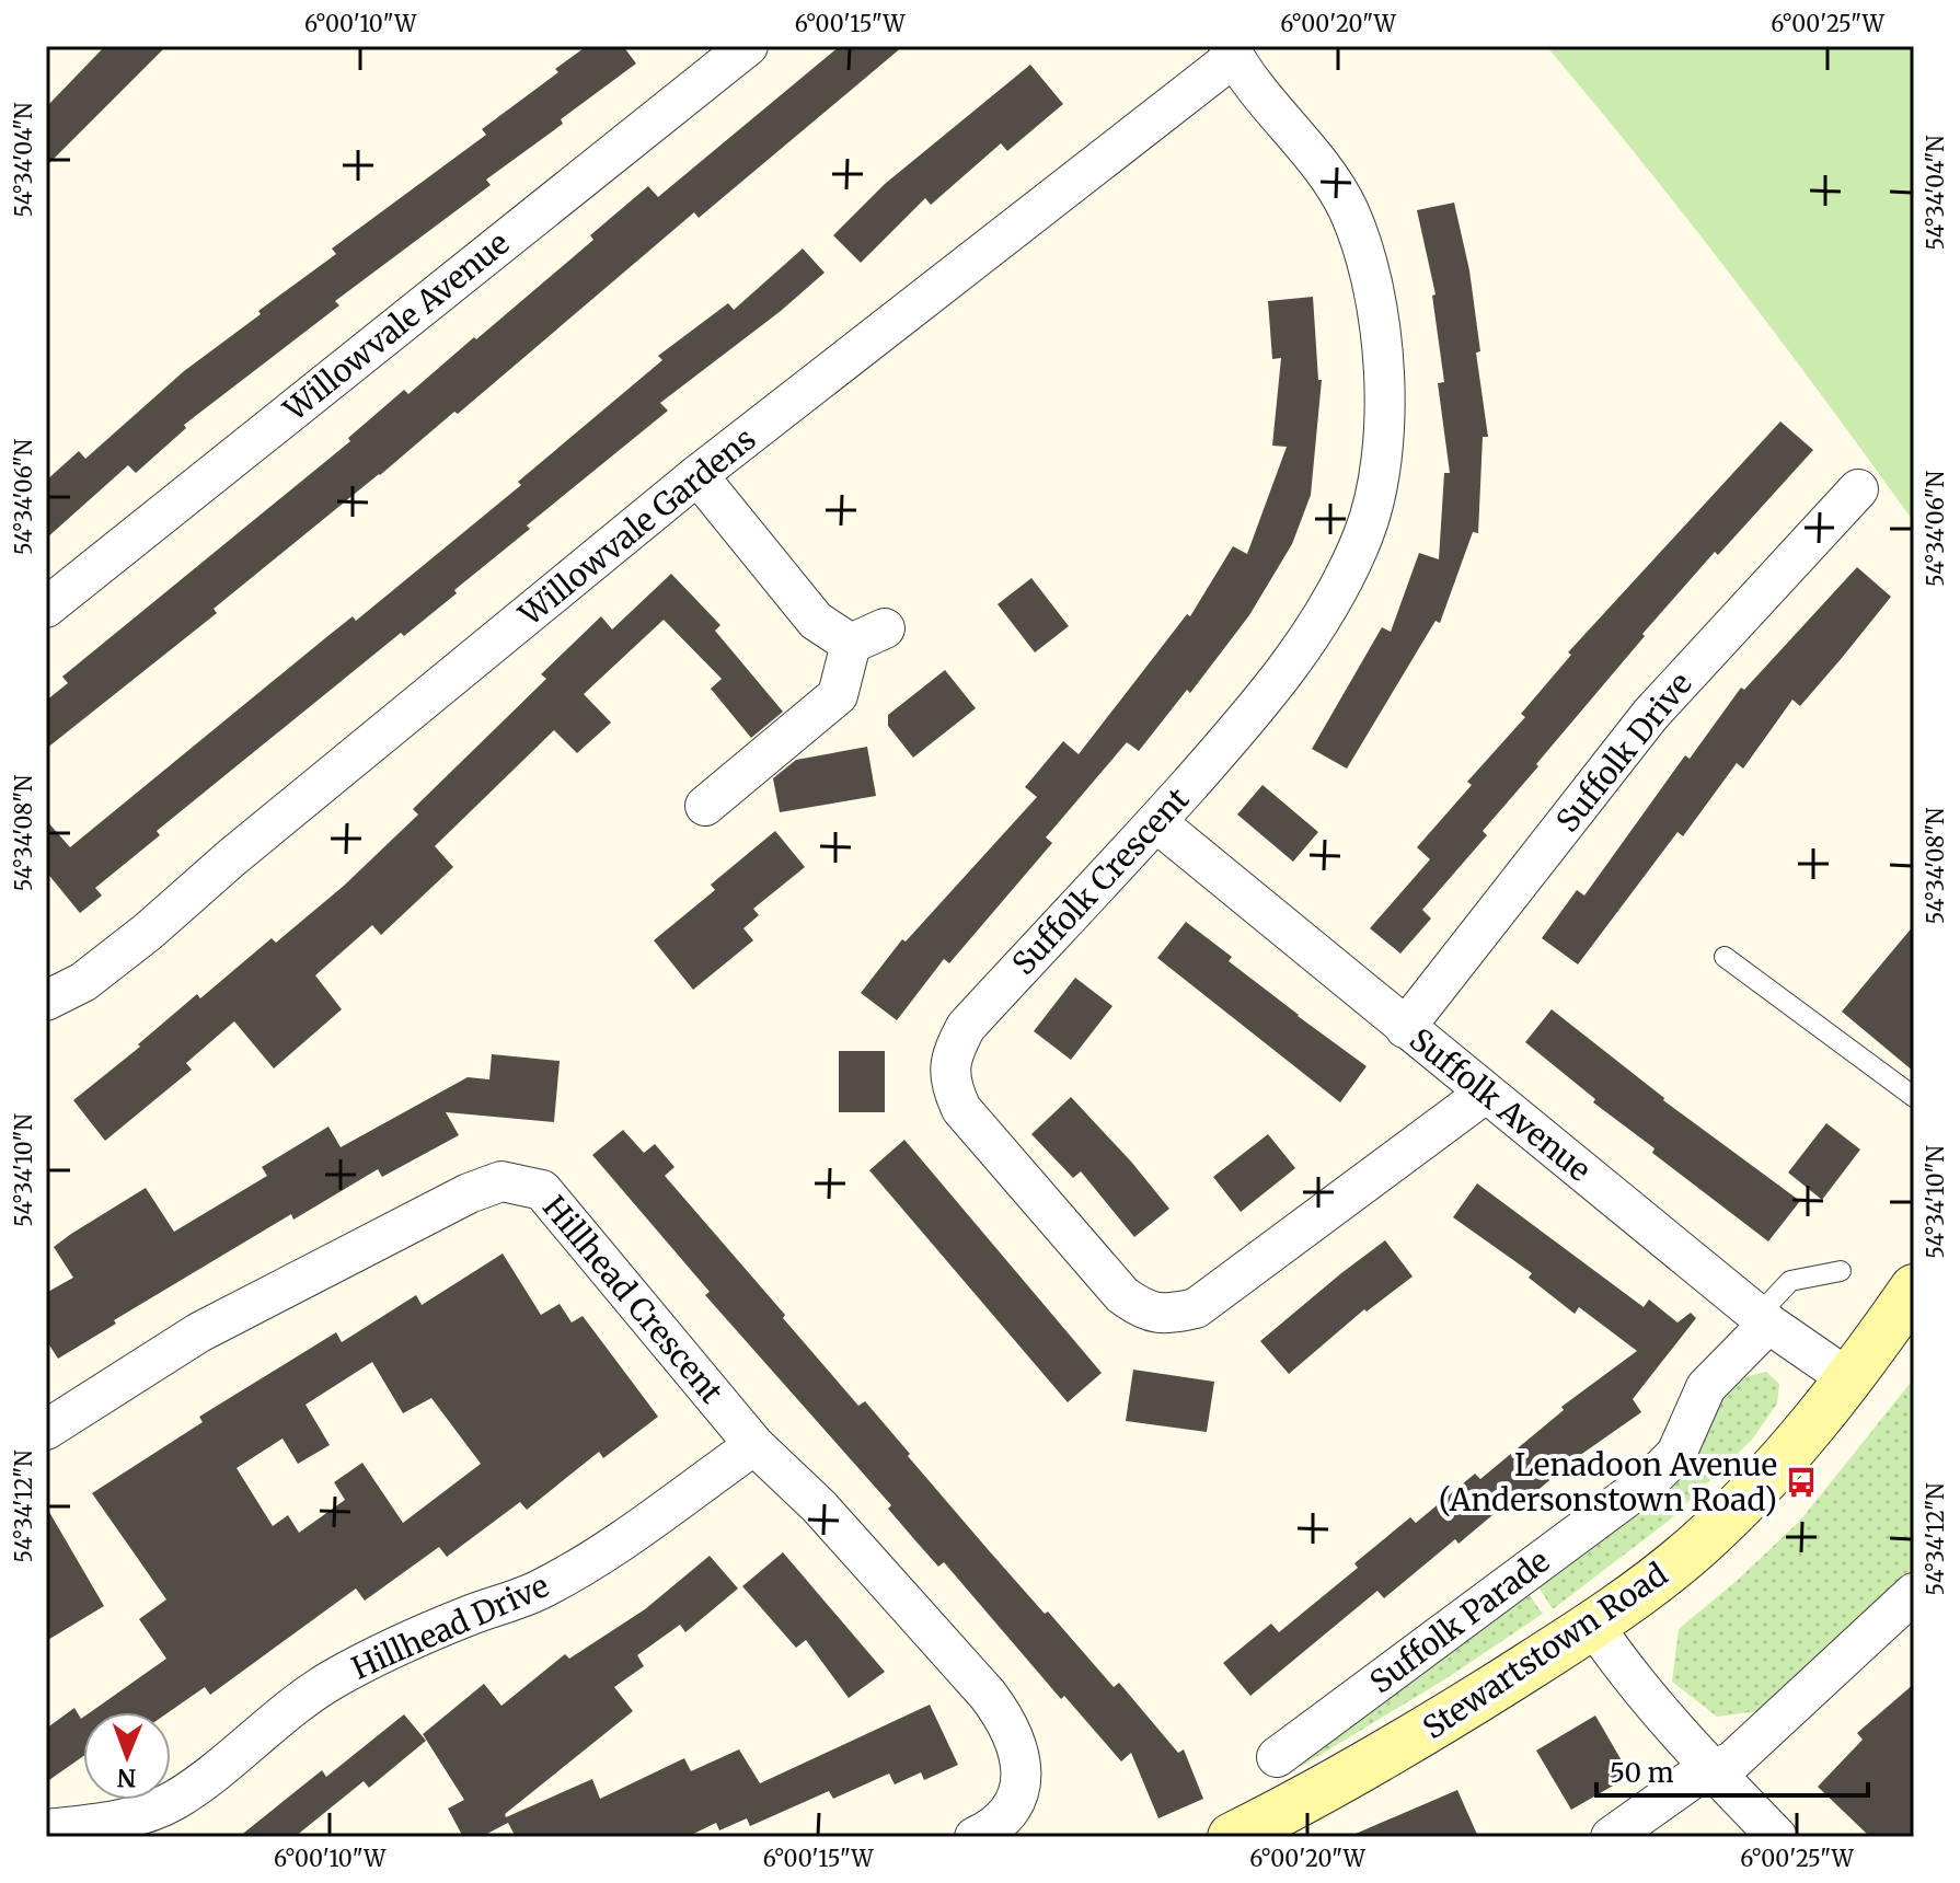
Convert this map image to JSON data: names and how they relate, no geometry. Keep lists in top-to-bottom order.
{
  "streets": {
    "main road": ["Stewartstown Road"],
    "street": [
      "Willowvale Avenue",
      "Willowvale Gardens",
      "Suffolk Drive",
      "Suffolk Crescent",
      "Suffolk Avenue",
      "Hillhead Crescent",
      "Suffolk Parade",
      "Hillhead Drive"
    ]
  },
  "crossings": [
    ["Willowvale Gardens", "Suffolk Crescent"],
    ["Suffolk Drive", "Suffolk Avenue"],
    ["Suffolk Crescent", "Suffolk Avenue"],
    ["Suffolk Avenue", "Suffolk Parade"],
    ["Suffolk Avenue", "Stewartstown Road"],
    ["Hillhead Crescent", "Hillhead Drive"]
  ],
  "places": {
    "bus stop": ["Lenadoon Avenue (Andersonstown Road)"]
  },
  "scale_bar": "50 m",
  "north": "bottom",
  "coordinates": [
    "6°00'10\"W",
    "6°00'15\"W",
    "6°00'20\"W",
    "6°00'25\"W",
    "54°34'04\"N",
    "54°34'06\"N",
    "54°34'08\"N",
    "54°34'10\"N",
    "54°34'12\"N"
  ]
}
